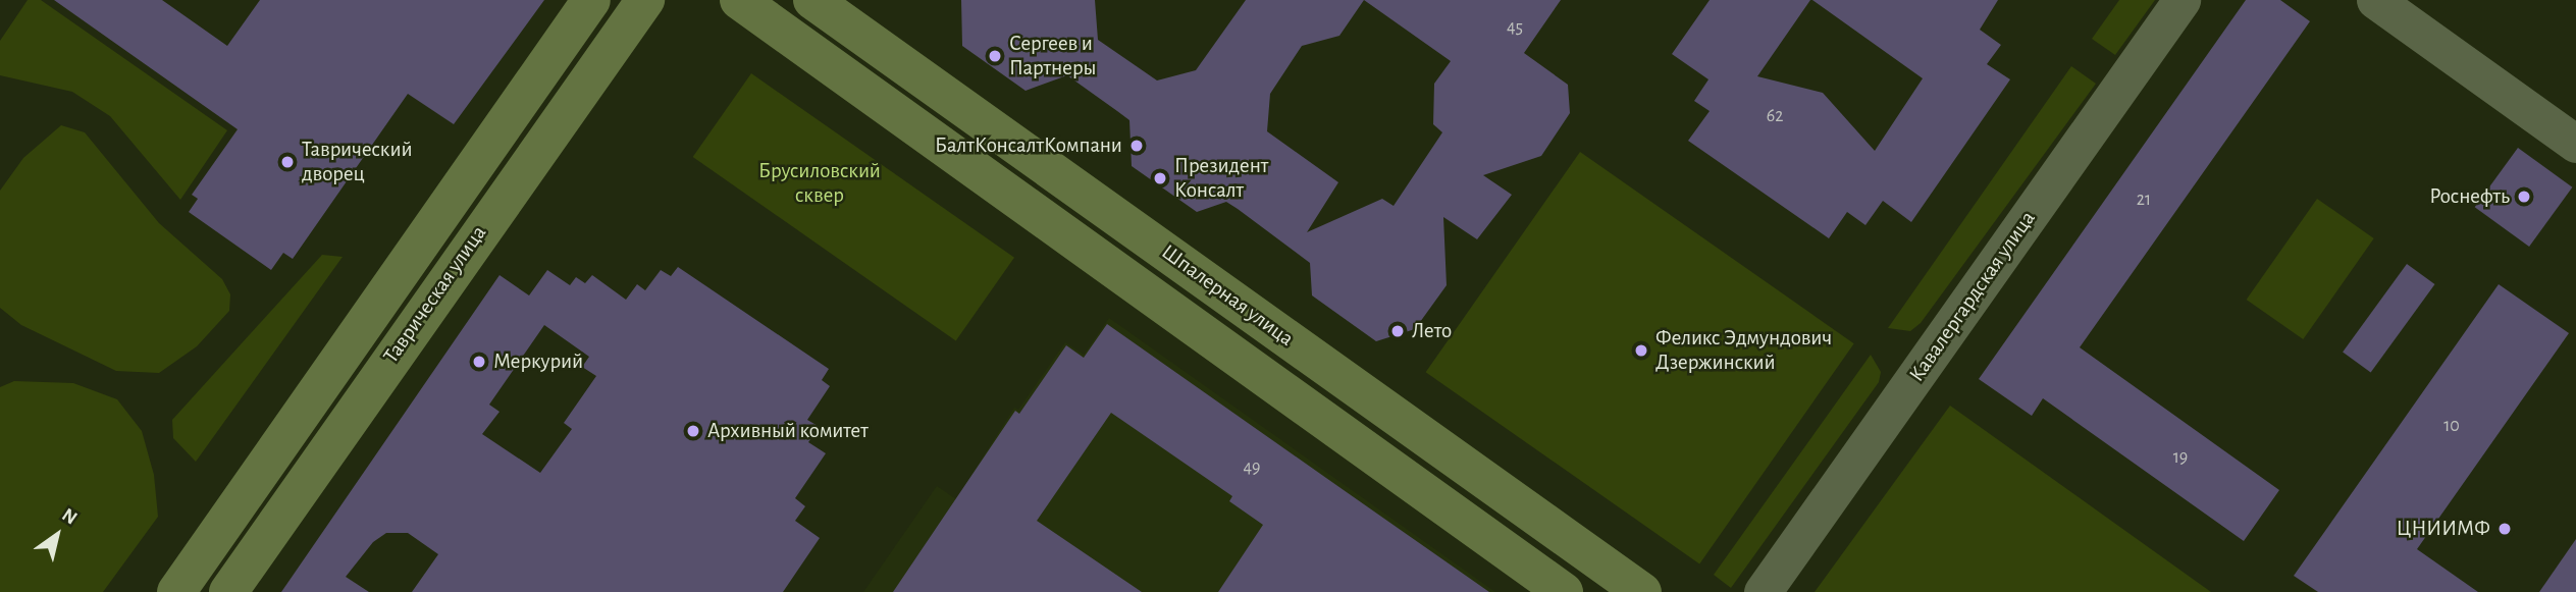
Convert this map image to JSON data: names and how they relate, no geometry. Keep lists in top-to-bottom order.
{
  "streets": {
    "street": ["Таврическая улица", "Шпалерная улица", "Кавалергардская улица"]
  },
  "parks": ["Брусиловский сквер"],
  "places": [
    "Сергеев и Партнеры",
    "БалтКонсалтКомпани",
    "Таврический дворец",
    "Президент Консалт",
    "Роснефть",
    "Лето",
    "Феликс Эдмундович Дзержинский",
    "Меркурий",
    "Архивный комитет",
    "ЦНИИМФ"
  ],
  "house_numbers": [
    "45",
    "62",
    "21",
    "10",
    "19",
    "49"
  ],
  "north": "top right"
}
